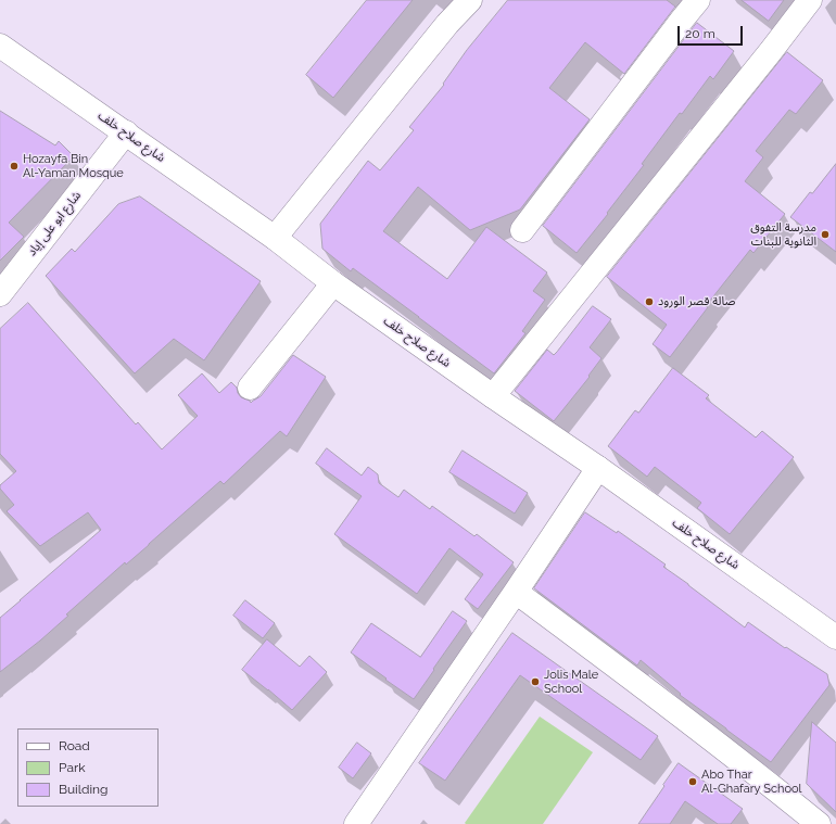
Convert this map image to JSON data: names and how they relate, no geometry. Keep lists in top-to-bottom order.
{
  "streets": {
    "street": ["شارع صلاح خلف", "شارع ابو على إياد"]
  },
  "crossings": [
    ["شارع صلاح خلف", "شارع ابو على إياد"]
  ],
  "places": [
    "Hozayfa Bin Al-Yaman Mosque",
    "مدرسة التفوق الثانوية للبنات",
    "صالة قصر الورود",
    "Jolis Male School",
    "Abo Thar Al-Ghafary School"
  ],
  "legend": ["Road", "Park", "Building"],
  "scale_bar": "20 m"
}
